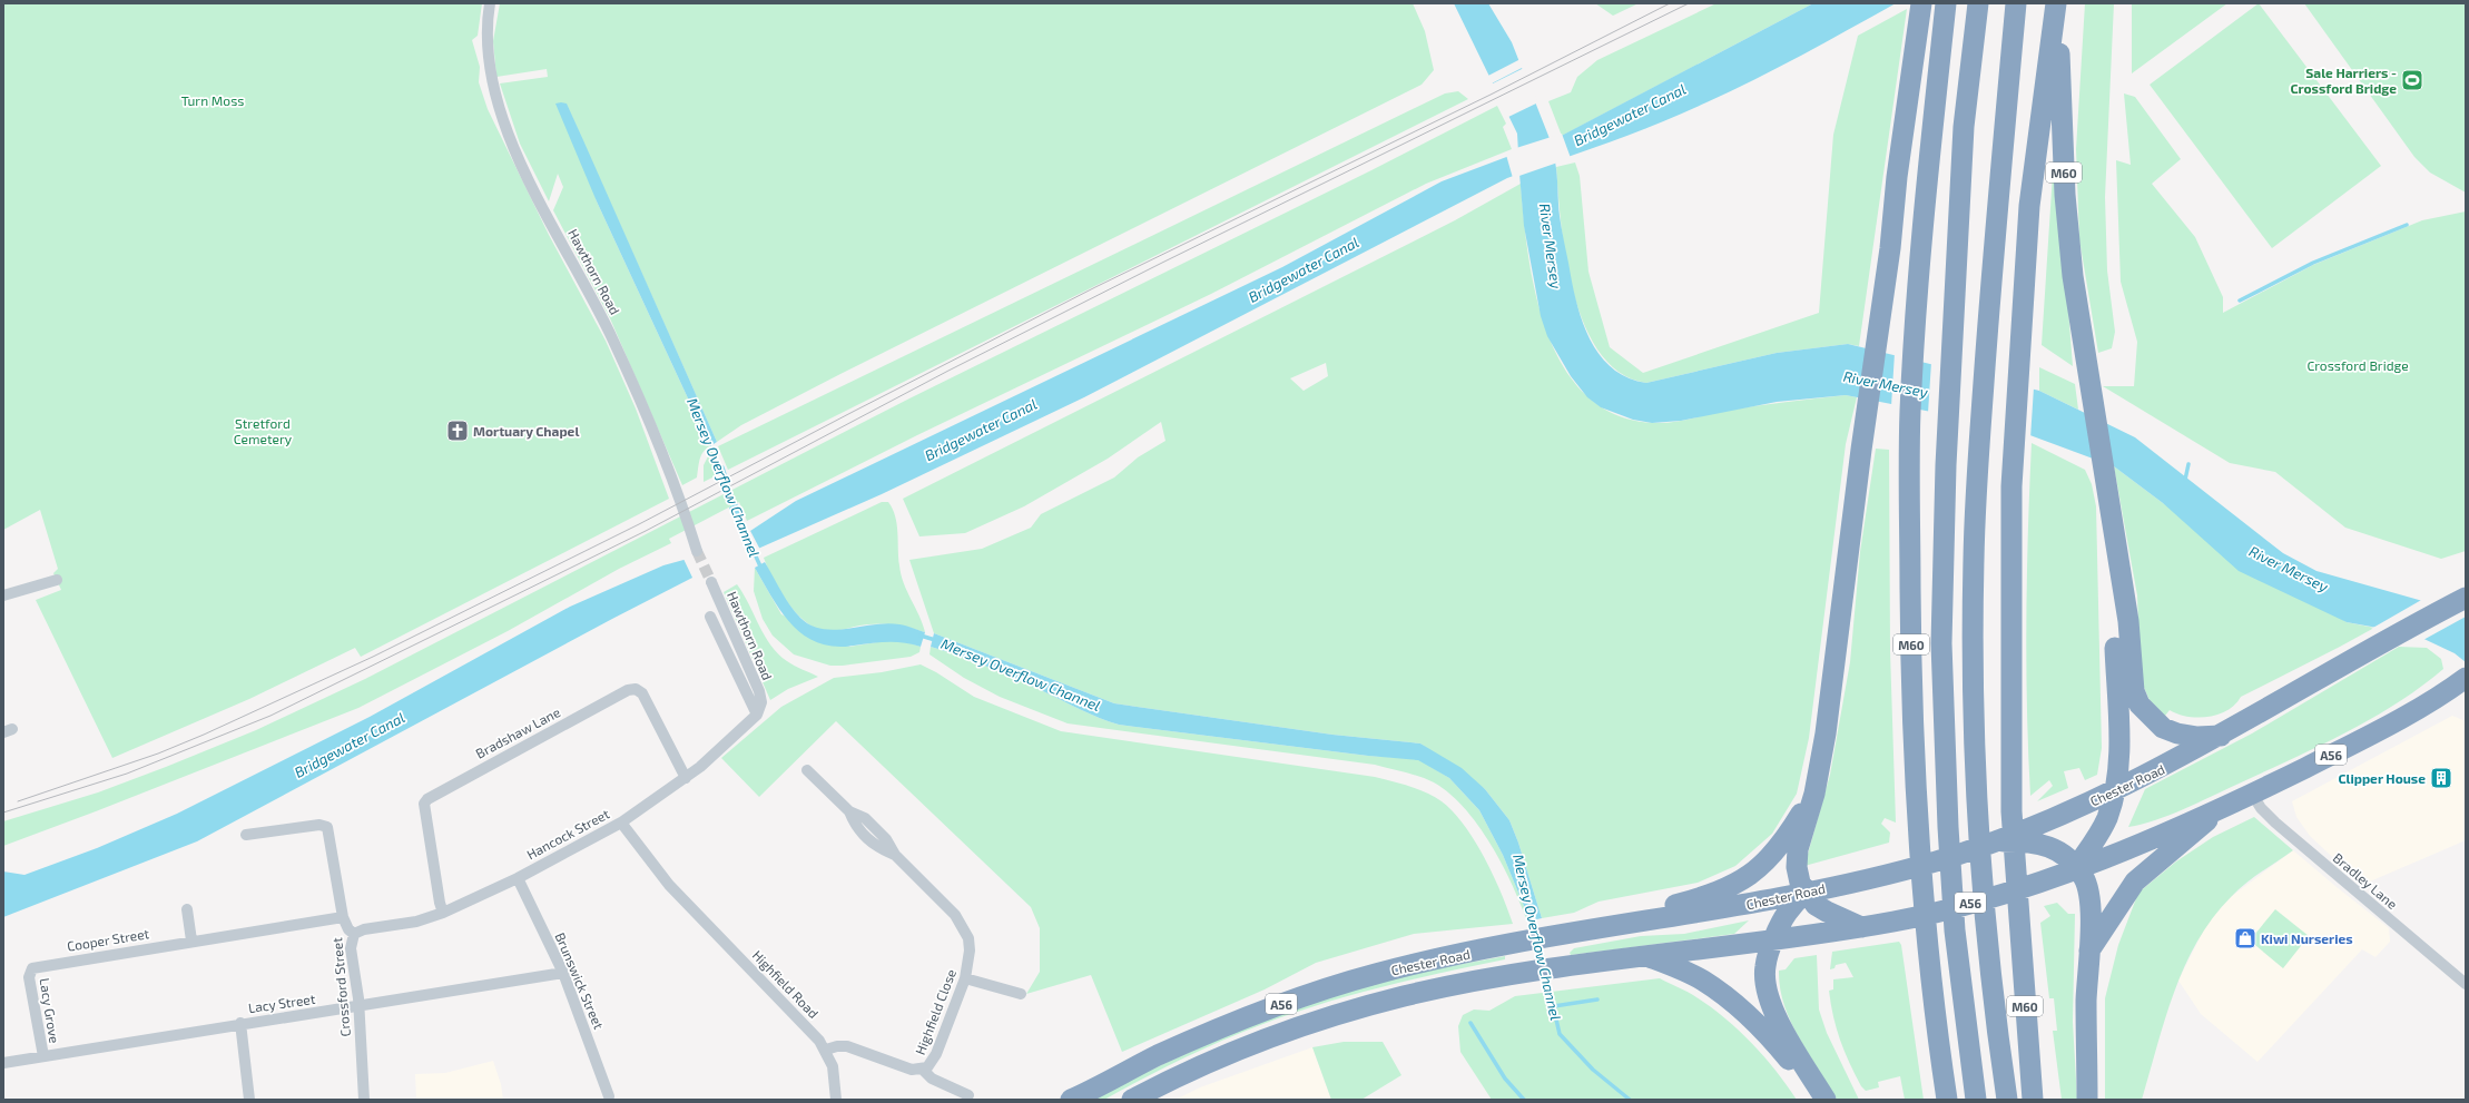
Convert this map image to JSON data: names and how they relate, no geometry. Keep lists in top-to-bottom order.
{
  "streets": {
    "highway": ["M60", "A56", "Chester Road"],
    "street": [
      "Hawthorn Road",
      "Bradshaw Lane",
      "Hancock Street",
      "Bradley Lane",
      "Cooper Street",
      "Brunswick Street",
      "Highfield Road",
      "Crossford Street",
      "Lacy Street",
      "Lacy Grove",
      "Highfield Close"
    ]
  },
  "crossings": [
    ["M60", "Chester Road"],
    ["Hawthorn Road", "Hancock Street"],
    ["Bradshaw Lane", "Hancock Street"],
    ["A56", "Chester Road"],
    ["Chester Road", "Bradley Lane"],
    ["Hancock Street", "Brunswick Street"],
    ["Hancock Street", "Highfield Road"],
    ["Hancock Street", "Crossford Street"],
    ["Cooper Street", "Crossford Street"],
    ["Cooper Street", "Lacy Grove"],
    ["Brunswick Street", "Lacy Street"],
    ["Crossford Street", "Lacy Street"],
    ["Lacy Street", "Lacy Grove"]
  ],
  "water": ["Bridgewater Canal", "River Mersey", "Mersey Overflow Channel"],
  "parks": ["Turn Moss", "Crossford Bridge", "Stretford Cemetery"],
  "places": {
    "sports": ["Sale Harriers - Crossford Bridge"],
    "church": ["Mortuary Chapel"],
    "building": ["Clipper House"],
    "shop": ["Kiwi Nurseries"]
  }
}
